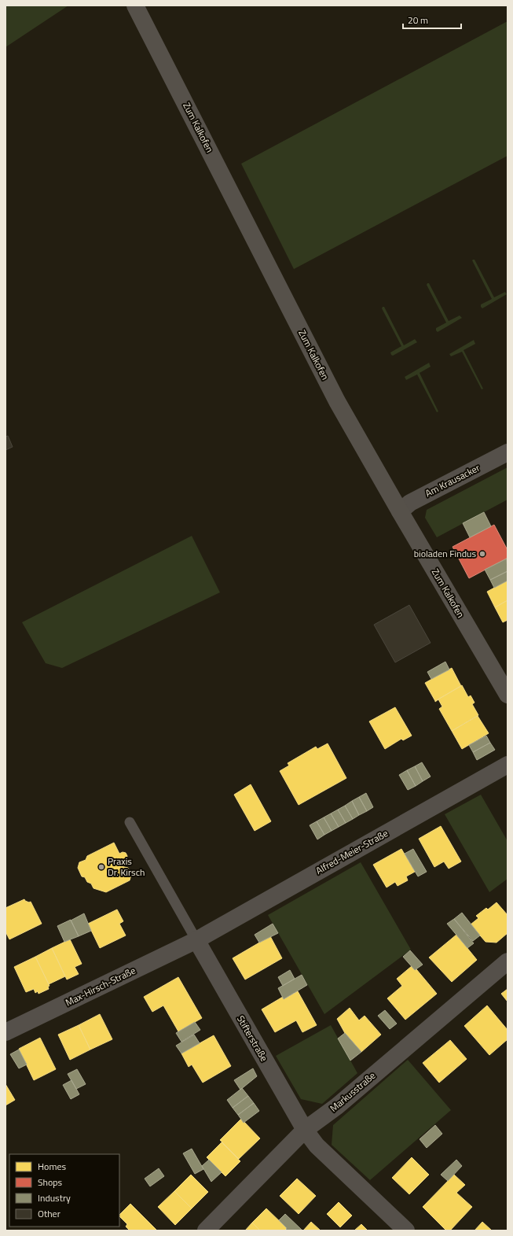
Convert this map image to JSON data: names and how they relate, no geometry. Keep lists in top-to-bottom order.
{
  "streets": {
    "street": [
      "Zum Kalkofen",
      "Am Krausacker",
      "Alfred-Meier-Straße",
      "Max-Hirsch-Straße",
      "Stifterstraße",
      "Markusstraße"
    ]
  },
  "crossings": [
    ["Zum Kalkofen", "Am Krausacker"],
    ["Alfred-Meier-Straße", "Max-Hirsch-Straße"],
    ["Alfred-Meier-Straße", "Stifterstraße"],
    ["Max-Hirsch-Straße", "Stifterstraße"],
    ["Stifterstraße", "Markusstraße"]
  ],
  "places": ["bioladen Findus", "Praxis Dr. Kirsch"],
  "legend": [
    "Homes",
    "Shops",
    "Industry",
    "Other"
  ],
  "scale_bar": "20 m"
}
